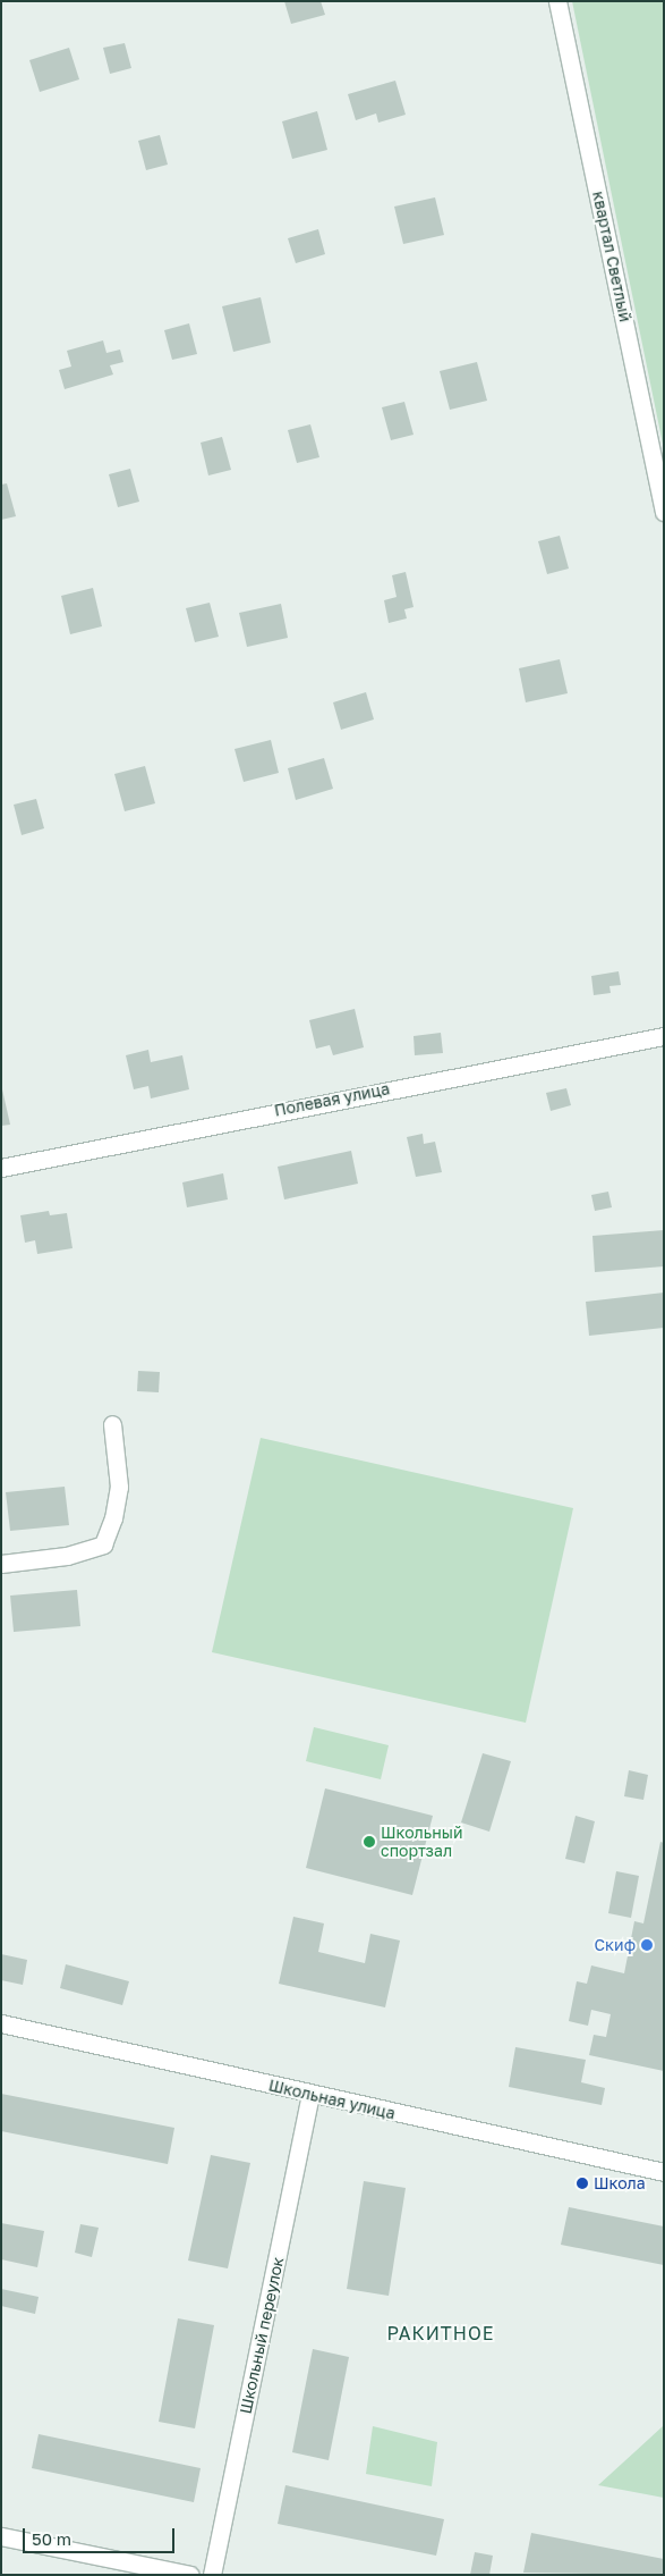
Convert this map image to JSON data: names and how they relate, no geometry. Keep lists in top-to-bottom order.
{
  "streets": {
    "street": [
      "квартал Светлый",
      "Полевая улица",
      "Школьная улица",
      "Школьный переулок"
    ]
  },
  "crossings": [
    ["Школьная улица", "Школьный переулок"]
  ],
  "districts": ["РАКИТНОЕ"],
  "places": ["Школьный спортзал", "Скиф", "Школа"],
  "scale_bar": "50 m"
}
